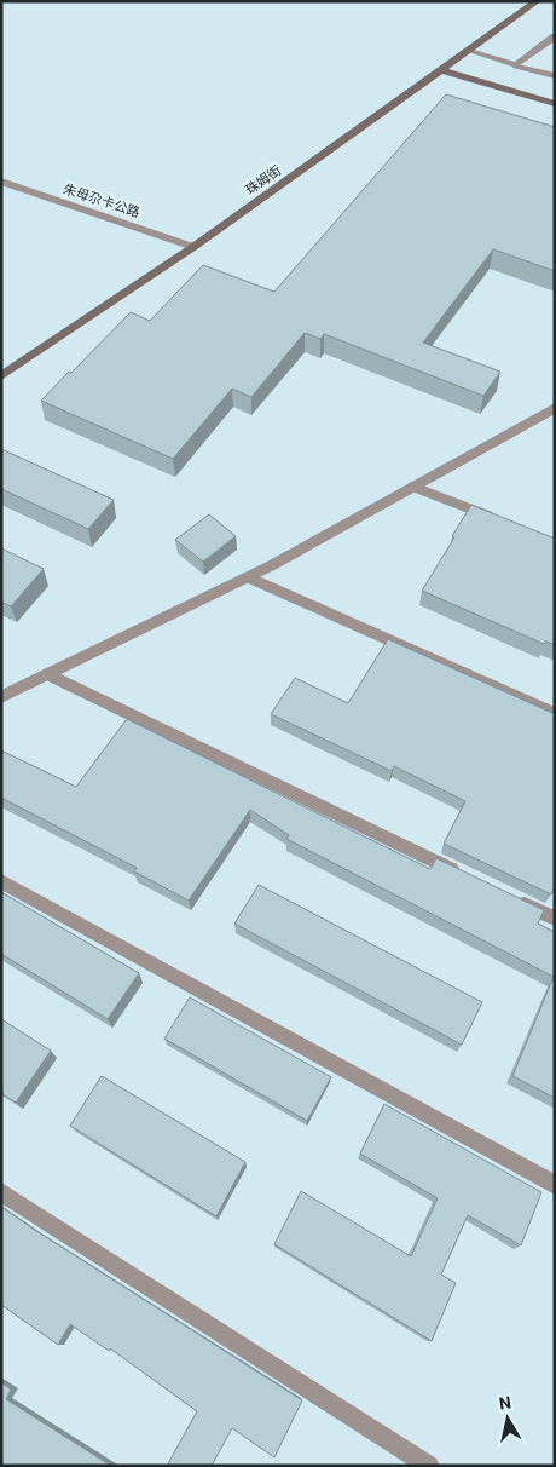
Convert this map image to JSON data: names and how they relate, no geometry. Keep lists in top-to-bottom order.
{
  "streets": {
    "main road": ["珠姆街"],
    "street": ["朱母尕卡公路"]
  },
  "crossings": [
    ["珠姆街", "朱母尕卡公路"]
  ],
  "north": "top"
}
